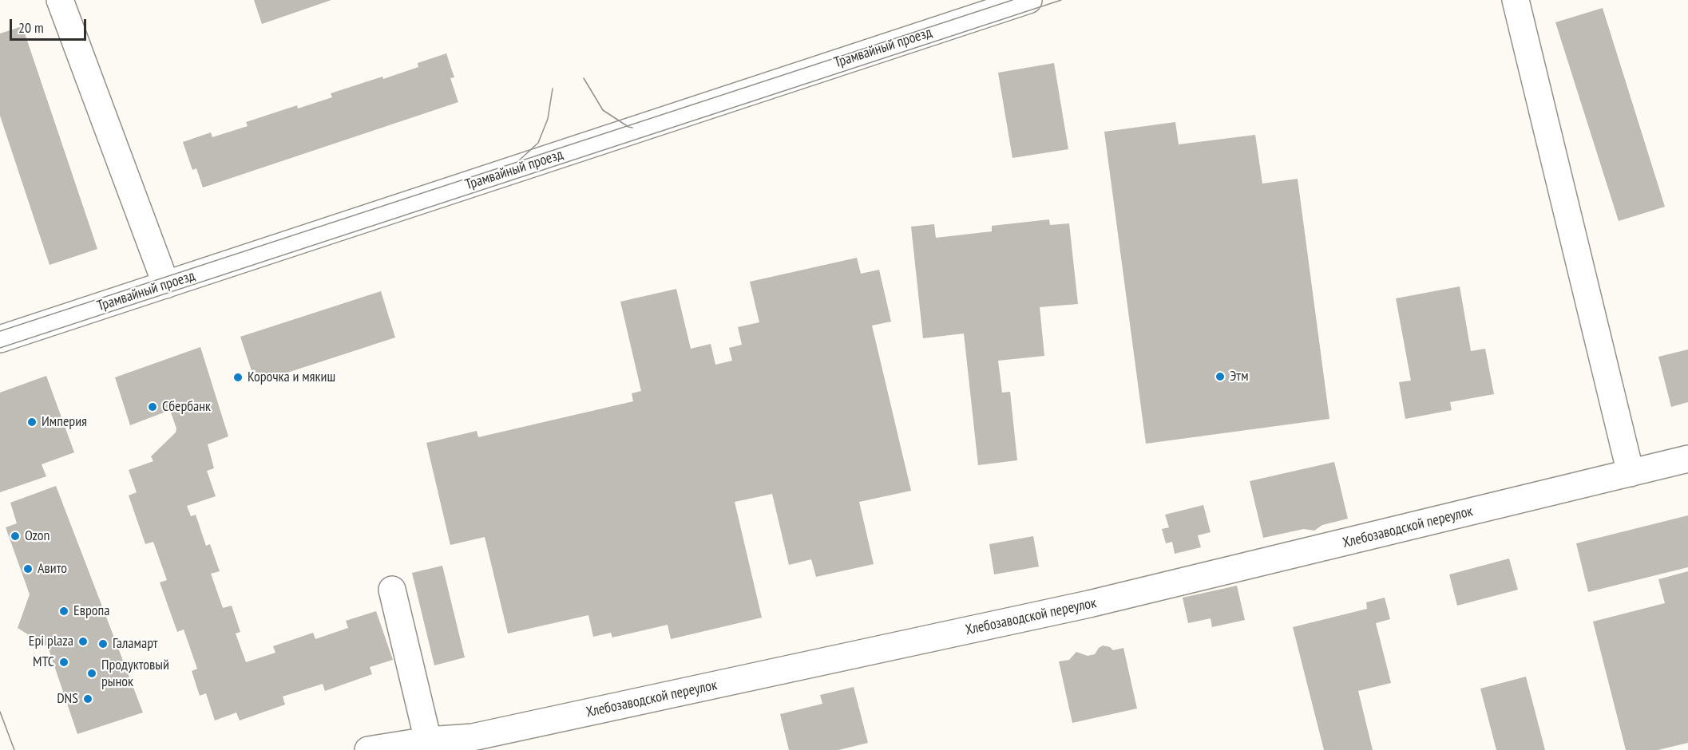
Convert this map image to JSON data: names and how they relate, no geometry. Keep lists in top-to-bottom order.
{
  "streets": {
    "street": ["Трамвайный проезд", "Хлебозаводской переулок"]
  },
  "places": [
    "Этм",
    "Корочка и мякиш",
    "Сбербанк",
    "Империя",
    "Ozon",
    "Авито",
    "Европа",
    "Epi plaza",
    "Галамарт",
    "МТС",
    "Продуктовый рынок",
    "DNS"
  ],
  "scale_bar": "20 m"
}
